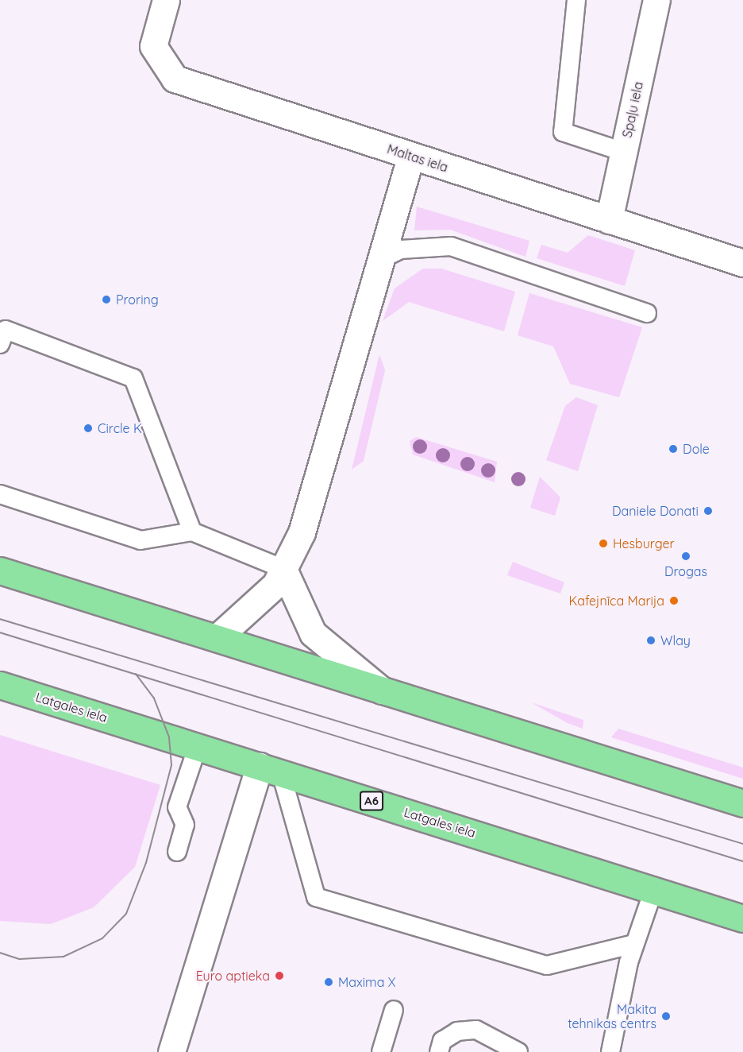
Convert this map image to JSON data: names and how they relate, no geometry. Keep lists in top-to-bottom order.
{
  "streets": {
    "highway": ["Latgales iela", "A6"],
    "street": ["Spaļu iela", "Maltas iela"]
  },
  "crossings": [
    ["Spaļu iela", "Maltas iela"]
  ],
  "places": [
    "Proring",
    "Circle K",
    "Dole",
    "Daniele Donati",
    "Hesburger",
    "Drogas",
    "Kafejnīca Marija",
    "Wlay",
    "Euro aptieka",
    "Maxima X",
    "Makita tehnikas centrs"
  ]
}
